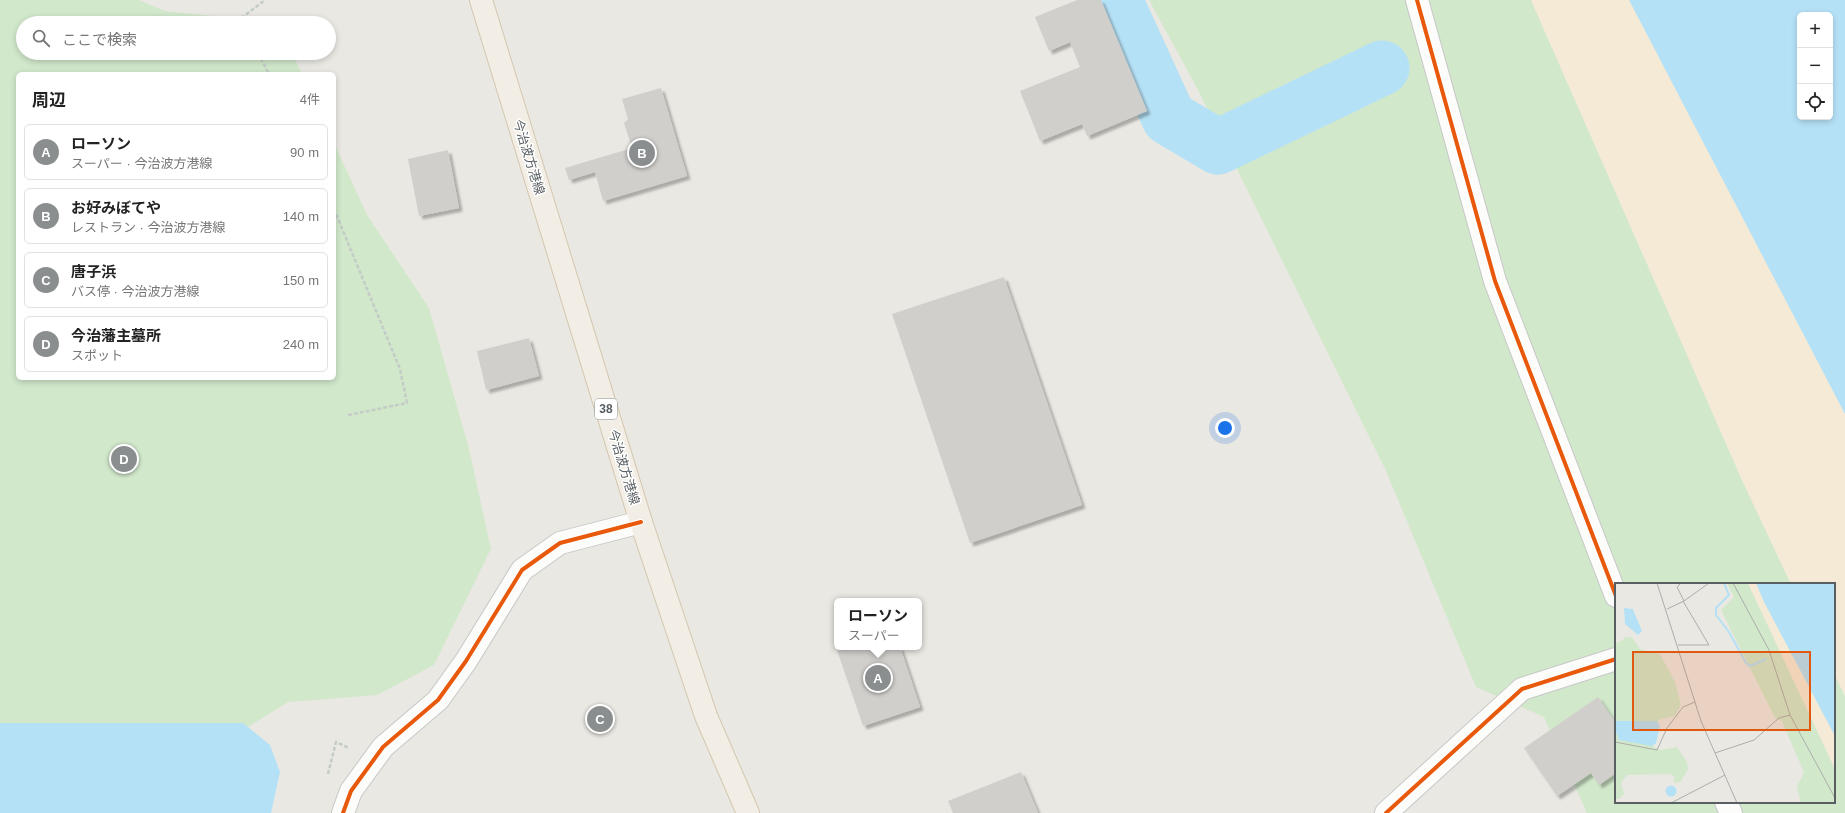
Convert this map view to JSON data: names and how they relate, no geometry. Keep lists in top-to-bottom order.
{
  "streets": {
    "main road": ["今治波方港線", "38"]
  },
  "page": {
    "map_buttons": ["+", "−"],
    "search": "ここで検索",
    "heading": ["周辺", "4件"],
    "list": [
      {
        "mark": "A",
        "name": "ローソン",
        "note": "スーパー · 今治波方港線",
        "value": "90 m"
      },
      {
        "mark": "B",
        "name": "お好みぼてや",
        "note": "レストラン · 今治波方港線",
        "value": "140 m"
      },
      {
        "mark": "C",
        "name": "唐子浜",
        "note": "バス停 · 今治波方港線",
        "value": "150 m"
      },
      {
        "mark": "D",
        "name": "今治藩主墓所",
        "note": "スポット",
        "value": "240 m"
      }
    ],
    "pins": [
      "B",
      "D",
      "A",
      "C"
    ],
    "popup": ["ローソン", "スーパー"]
  }
}
